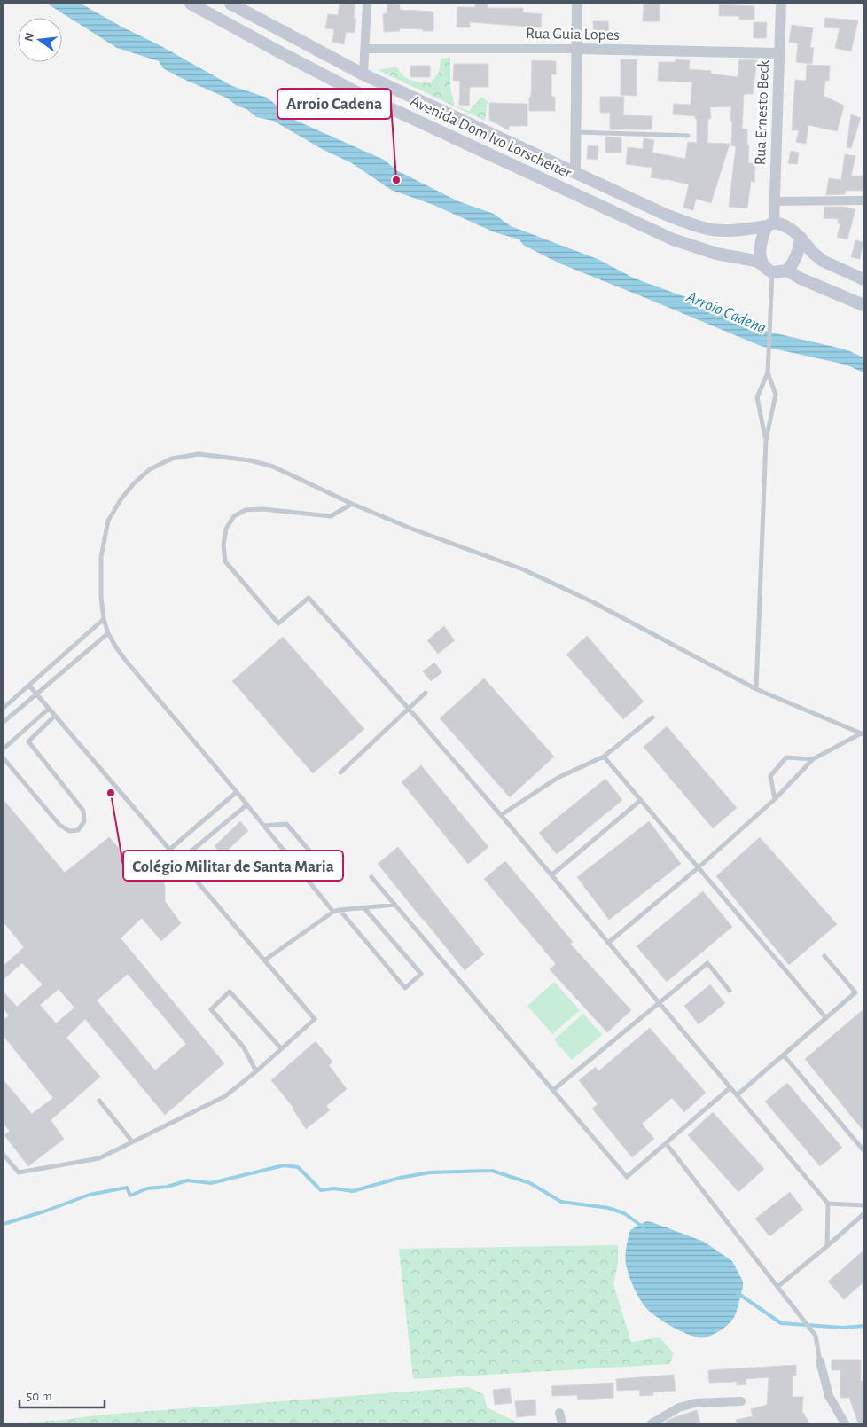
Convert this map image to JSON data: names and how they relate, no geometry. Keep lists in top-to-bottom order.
{
  "streets": {
    "main road": ["Avenida Dom Ivo Lorscheiter"],
    "street": ["Rua Guia Lopes", "Rua Ernesto Beck"]
  },
  "crossings": [
    ["Rua Guia Lopes", "Rua Ernesto Beck"],
    ["Rua Ernesto Beck", "Avenida Dom Ivo Lorscheiter"]
  ],
  "water": ["Arroio Cadena"],
  "places": ["Arroio Cadena", "Colégio Militar de Santa Maria"],
  "scale_bar": "50 m",
  "north": "left"
}
